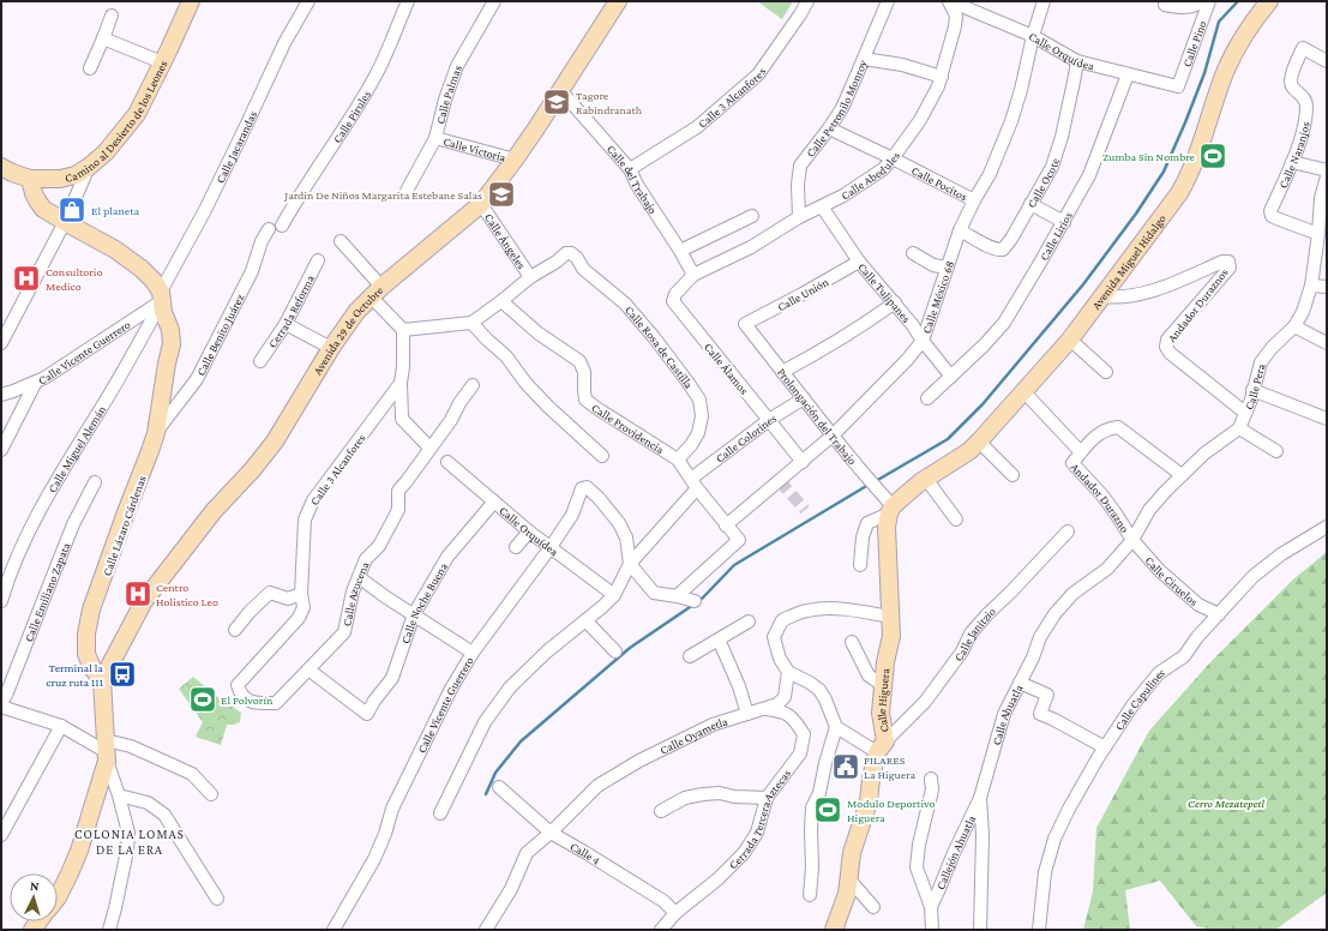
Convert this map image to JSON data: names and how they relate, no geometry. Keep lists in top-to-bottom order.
{
  "streets": {
    "street": [
      "Calle Pino",
      "Calle Orquídea",
      "Calle Palmas",
      "Calle 3 Alcanfores",
      "Calle Petronilo Monroy",
      "Calle Pirules",
      "Camino al Desierto de los Leones",
      "Calle Jacarandas",
      "Calle Victoria",
      "Calle Naranjos",
      "Calle Abedules",
      "Calle del Trabajo",
      "Calle Ocote",
      "Calle Pocitos",
      "Calle Lirios",
      "Calle Ángeles",
      "Avenida Miguel Hidalgo",
      "Calle Tulipanes",
      "Calle Unión",
      "Calle México 68",
      "Andador Duraznos",
      "Cerrada Reforma",
      "Avenida 29 de Octubre",
      "Calle Benito Juárez",
      "Calle Rosa de Castilla",
      "Calle Vicente Guerrero",
      "Calle Álamos",
      "Calle Pera",
      "Prolongación del Trabajo",
      "Calle Providencia",
      "Calle Colorines",
      "Calle Miguel Alemán",
      "Andador Durazno",
      "Calle Lázaro Cárdenas",
      "Calle Ciruelos",
      "Calle Emiliano Zapata",
      "Calle Azucena",
      "Calle Noche Buena",
      "Calle Janitzio",
      "Calle Higuera",
      "Calle Capulines",
      "Calle Ahuatla",
      "Calle Oyametla",
      "Cerrada Tercera Aztecas",
      "Calle 4",
      "Callejón Ahuatla"
    ]
  },
  "crossings": [
    ["Calle Pino", "Calle Orquídea"],
    ["Calle Orquídea", "Calle Abedules"],
    ["Calle Orquídea", "Calle Ocote"],
    ["Calle Orquídea", "Calle Lirios"],
    ["Calle Orquídea", "Calle México 68"],
    ["Calle Orquídea", "Calle Vicente Guerrero"],
    ["Calle Orquídea", "Calle Noche Buena"],
    ["Calle Palmas", "Calle Victoria"],
    ["Calle 3 Alcanfores", "Calle del Trabajo"],
    ["Calle 3 Alcanfores", "Calle Azucena"],
    ["Calle Petronilo Monroy", "Calle Abedules"],
    ["Calle Petronilo Monroy", "Calle Pocitos"],
    ["Camino al Desierto de los Leones", "Calle Lázaro Cárdenas"],
    ["Calle Jacarandas", "Calle Vicente Guerrero"],
    ["Calle Jacarandas", "Calle Miguel Alemán"],
    ["Calle Jacarandas", "Calle Lázaro Cárdenas"],
    ["Calle Victoria", "Avenida 29 de Octubre"],
    ["Calle Naranjos", "Calle Pera"],
    ["Calle Abedules", "Calle del Trabajo"],
    ["Calle Abedules", "Calle Pocitos"],
    ["Calle Abedules", "Calle Tulipanes"],
    ["Calle Abedules", "Calle Álamos"],
    ["Calle del Trabajo", "Avenida 29 de Octubre"],
    ["Calle del Trabajo", "Calle Álamos"],
    ["Calle Ocote", "Calle México 68"],
    ["Calle Pocitos", "Calle México 68"],
    ["Calle Lirios", "Calle Tulipanes"],
    ["Calle Ángeles", "Avenida 29 de Octubre"],
    ["Calle Ángeles", "Calle Rosa de Castilla"],
    ["Avenida Miguel Hidalgo", "Andador Duraznos"],
    ["Avenida Miguel Hidalgo", "Andador Durazno"],
    ["Calle Tulipanes", "Calle Unión"],
    ["Calle Tulipanes", "Calle México 68"],
    ["Calle Unión", "Prolongación del Trabajo"],
    ["Calle México 68", "Calle Álamos"],
    ["Calle México 68", "Prolongación del Trabajo"],
    ["Calle México 68", "Calle Providencia"],
    ["Andador Duraznos", "Calle Pera"],
    ["Avenida 29 de Octubre", "Calle Lázaro Cárdenas"],
    ["Calle Benito Juárez", "Calle Lázaro Cárdenas"],
    ["Calle Rosa de Castilla", "Calle Providencia"],
    ["Calle Vicente Guerrero", "Calle Miguel Alemán"],
    ["Calle Vicente Guerrero", "Calle Lázaro Cárdenas"],
    ["Calle Álamos", "Calle Colorines"],
    ["Prolongación del Trabajo", "Calle Colorines"],
    ["Prolongación del Trabajo", "Calle Higuera"],
    ["Calle Providencia", "Calle Colorines"],
    ["Calle Miguel Alemán", "Calle Lázaro Cárdenas"],
    ["Andador Durazno", "Calle Ciruelos"],
    ["Andador Durazno", "Calle Ahuatla"],
    ["Calle Ciruelos", "Calle Capulines"],
    ["Calle Ciruelos", "Calle Ahuatla"],
    ["Calle Azucena", "Calle Noche Buena"],
    ["Calle Janitzio", "Calle Higuera"],
    ["Calle Ahuatla", "Callejón Ahuatla"],
    ["Calle Oyametla", "Cerrada Tercera Aztecas"],
    ["Calle Oyametla", "Calle 4"],
    ["Cerrada Tercera Aztecas", "Calle 4"]
  ],
  "districts": ["COLONIA LOMAS DE LA ERA"],
  "parks": ["Cerro Mezatepetl"],
  "places": {
    "school or university": ["Tagore Rabindranath", "Jardin De Niños Margarita Estebane Salas"],
    "sports": ["Zumba Sin Nombre", "El Polvorín", "Modulo Deportivo Higuera"],
    "shop": ["El planeta"],
    "hospital": ["Consultorio Medico", "Centro Holistico Leo"],
    "bus stop": ["Terminal la cruz ruta 111"],
    "public building": ["PILARES La Higuera"]
  },
  "north": "top"
}
